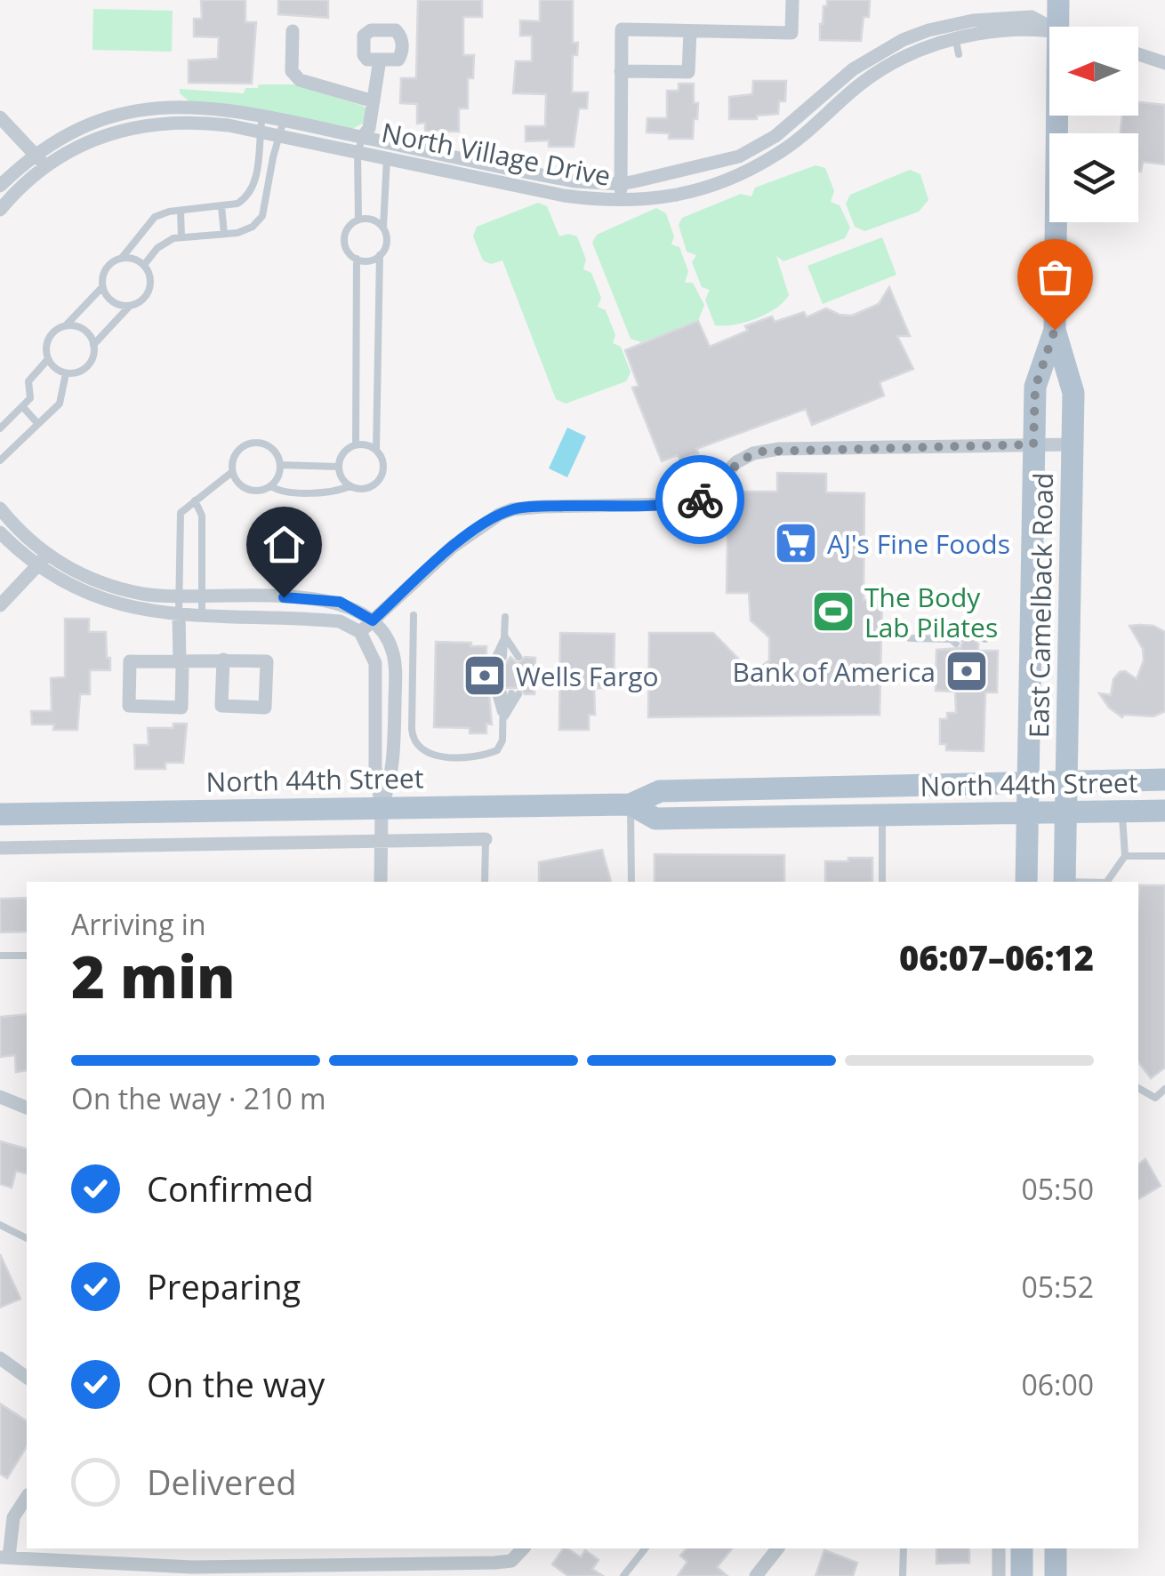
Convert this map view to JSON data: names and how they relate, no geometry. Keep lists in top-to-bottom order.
{
  "streets": {
    "main road": ["East Camelback Road", "North 44th Street"],
    "street": ["North Village Drive"]
  },
  "crossings": [
    ["East Camelback Road", "North 44th Street"]
  ],
  "places": {
    "supermarket": ["AJ's Fine Foods"],
    "sports": ["The Body Lab Pilates"],
    "bank": ["Bank of America", "Wells Fargo"]
  },
  "north": "left",
  "page": {
    "heading": ["2 min", "Arriving in", "06:07–06:12"],
    "bar": "On the way · 210 m",
    "list": [
      ["Confirmed", "05:50"],
      ["Preparing", "05:52"],
      ["On the way", "06:00"],
      "Delivered"
    ]
  }
}
